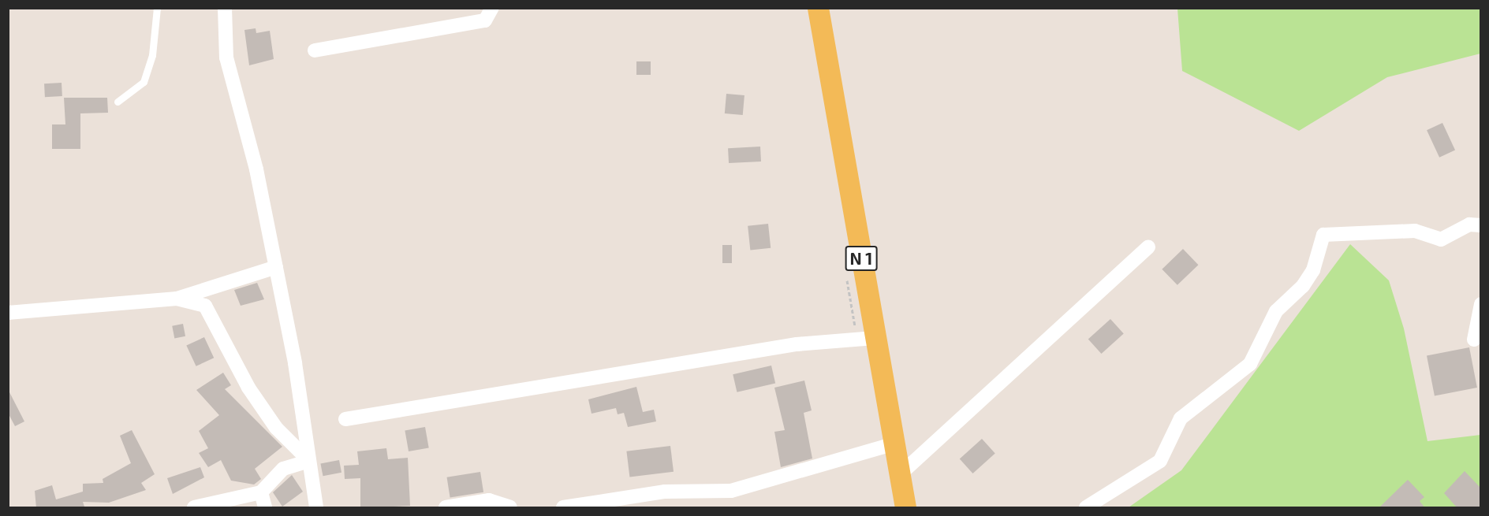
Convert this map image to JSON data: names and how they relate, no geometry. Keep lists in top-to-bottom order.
{
  "streets": {
    "main road": ["N 1"]
  }
}
